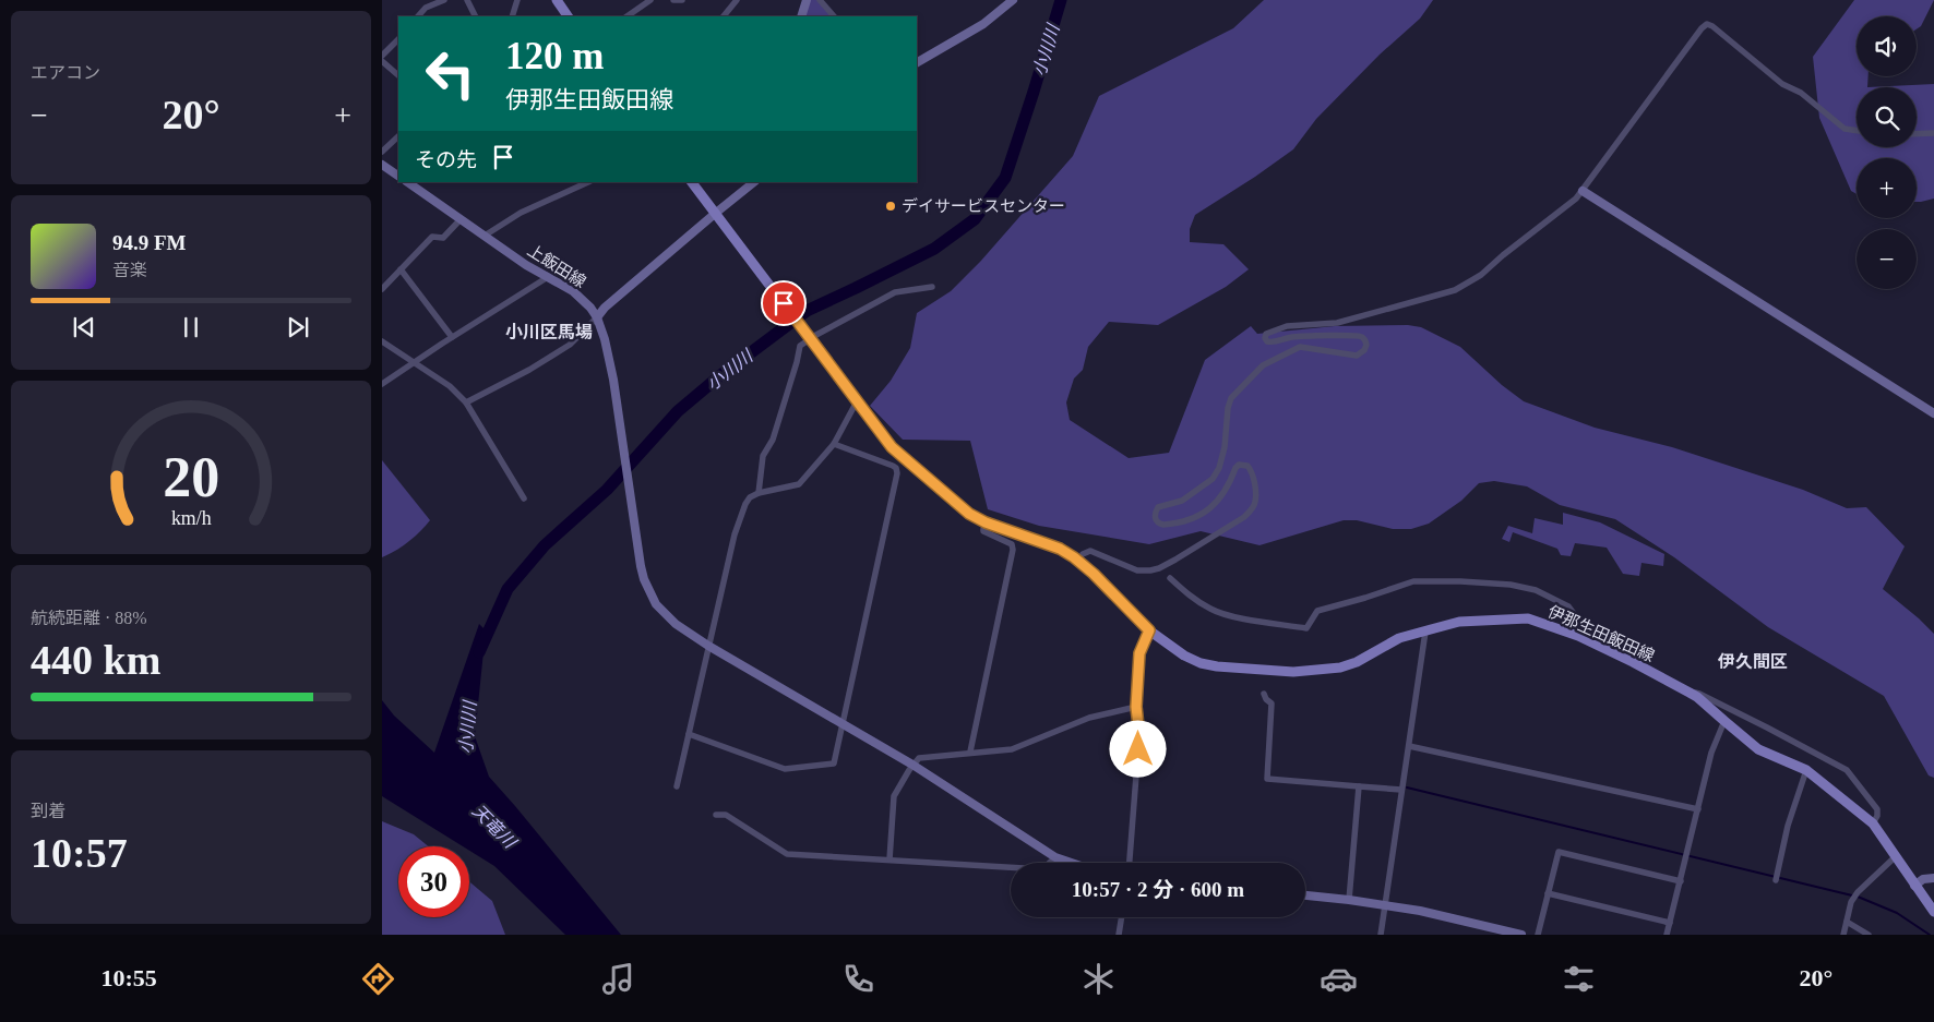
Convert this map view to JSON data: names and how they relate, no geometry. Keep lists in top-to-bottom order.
{
  "streets": {
    "main road": ["伊那生田飯田線"],
    "street": ["上飯田線"]
  },
  "districts": ["小川区馬場", "伊久間区"],
  "water": ["小川川", "天竜川"],
  "places": ["デイサービスセンター"],
  "page": {
    "tile": [
      "エアコン",
      ["航続距離 · 88%", "440 km"],
      ["到着", "10:57"]
    ],
    "map_buttons": ["+", "−"],
    "turn": ["120 m", "伊那生田飯田線"],
    "heat": ["−", "20°", "+"],
    "then": "その先",
    "song": ["94.9 FM", "音楽"],
    "limit": "30",
    "trip": "10:57 · 2 分 · 600 m",
    "tabs": ["10:55", "20°"],
    "gauge": ["20", "km/h"]
  }
}
